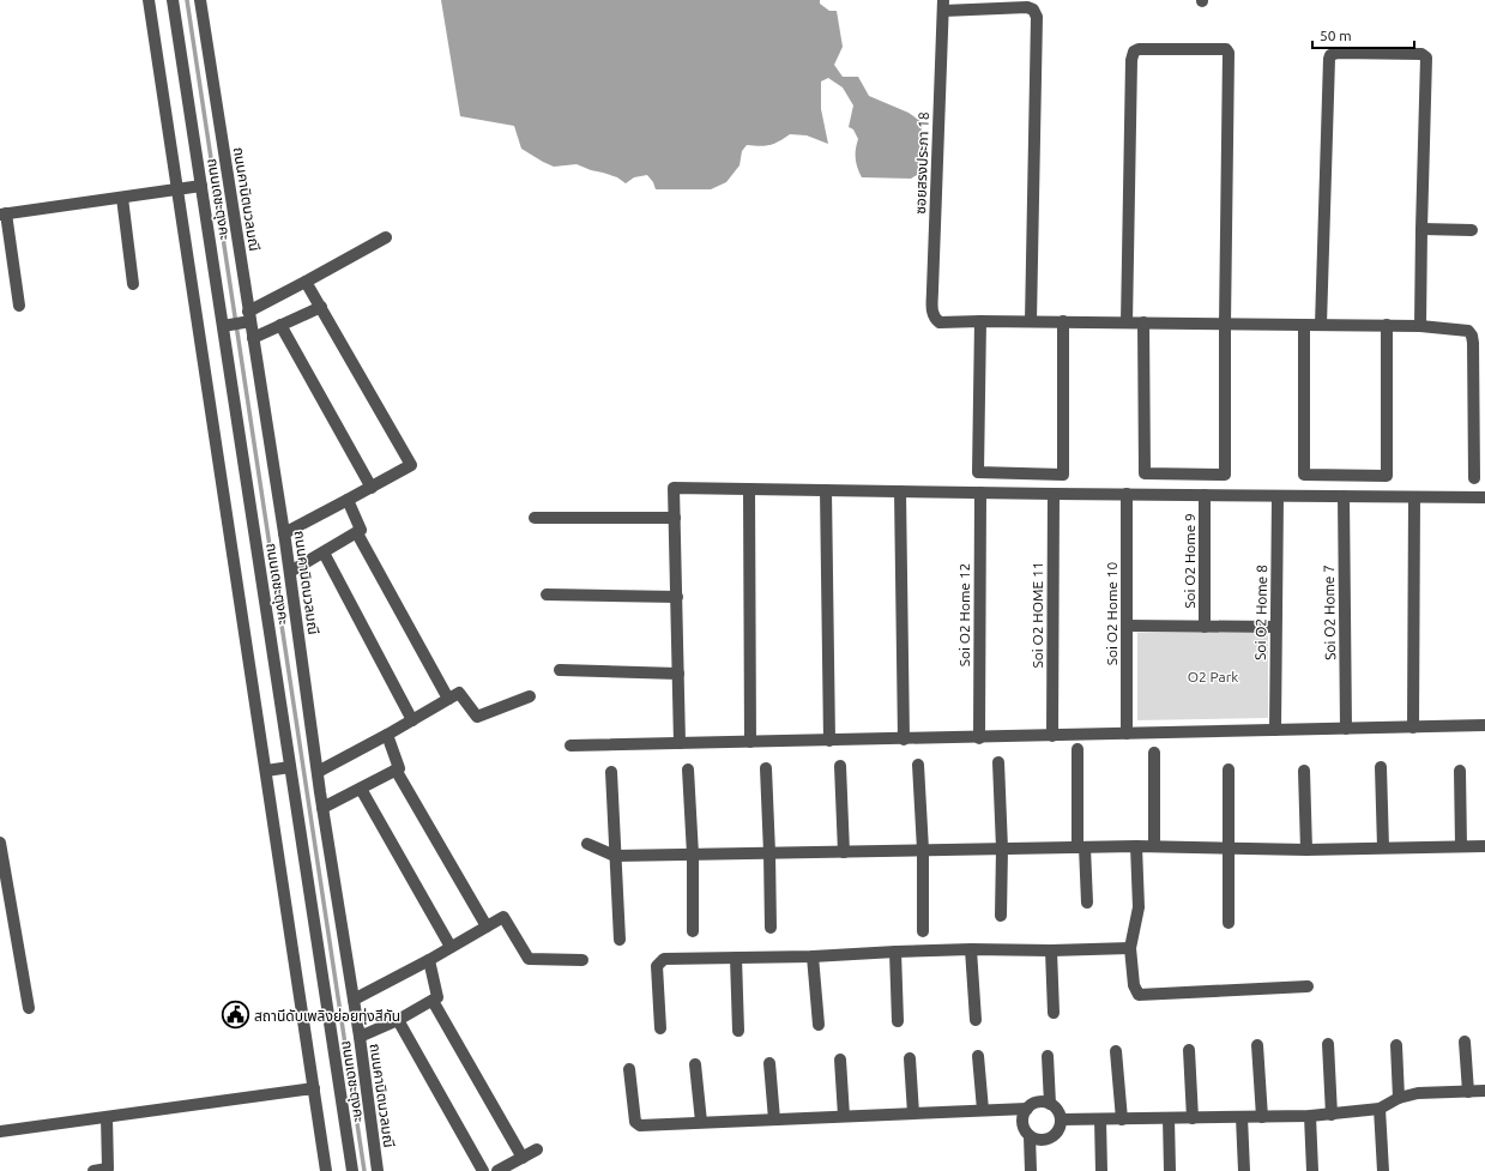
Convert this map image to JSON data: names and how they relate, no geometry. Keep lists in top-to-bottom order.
{
  "streets": {
    "street": [
      "ซอยสรงประภา 18",
      "ถนนเดชะตุงคะ",
      "ถนนคานิตนวลมณี",
      "Soi O2 Home 9",
      "Soi O2 Home 8",
      "Soi O2 Home 7",
      "Soi O2 Home 10",
      "Soi O2 Home 12",
      "Soi O2 HOME 11"
    ]
  },
  "parks": ["O2 Park"],
  "places": {
    "public building": ["สถานีดับเพลิงย่อยทุ่งสีกัน"]
  },
  "scale_bar": "50 m"
}
